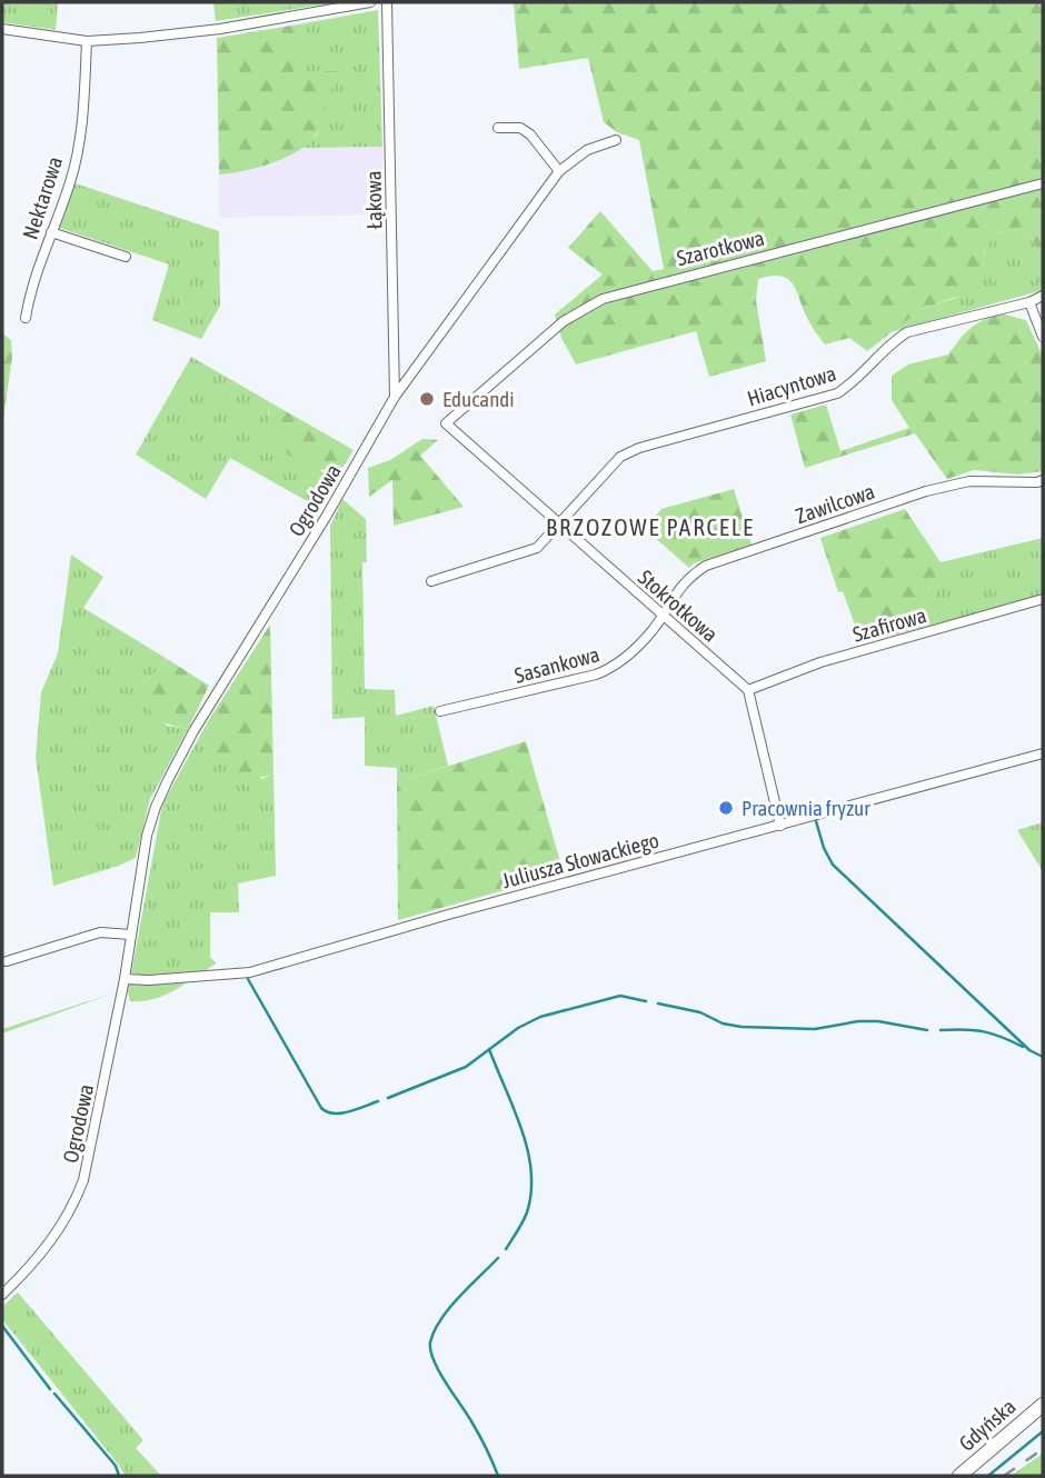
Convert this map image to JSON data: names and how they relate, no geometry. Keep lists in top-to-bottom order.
{
  "streets": {
    "main road": ["Gdyńska"],
    "street": [
      "Nektarowa",
      "Łąkowa",
      "Szarotkowa",
      "Hiacyntowa",
      "Ogrodowa",
      "Zawilcowa",
      "Stokrotkowa",
      "Szafirowa",
      "Sasankowa",
      "Juliusza Słowackiego"
    ]
  },
  "crossings": [
    ["Łąkowa", "Ogrodowa"],
    ["Szarotkowa", "Stokrotkowa"],
    ["Hiacyntowa", "Stokrotkowa"],
    ["Ogrodowa", "Juliusza Słowackiego"],
    ["Zawilcowa", "Stokrotkowa"],
    ["Zawilcowa", "Sasankowa"],
    ["Stokrotkowa", "Szafirowa"],
    ["Stokrotkowa", "Sasankowa"]
  ],
  "districts": ["BRZOZOWE PARCELE"],
  "places": ["Educandi", "Pracownia fryzur"]
}
